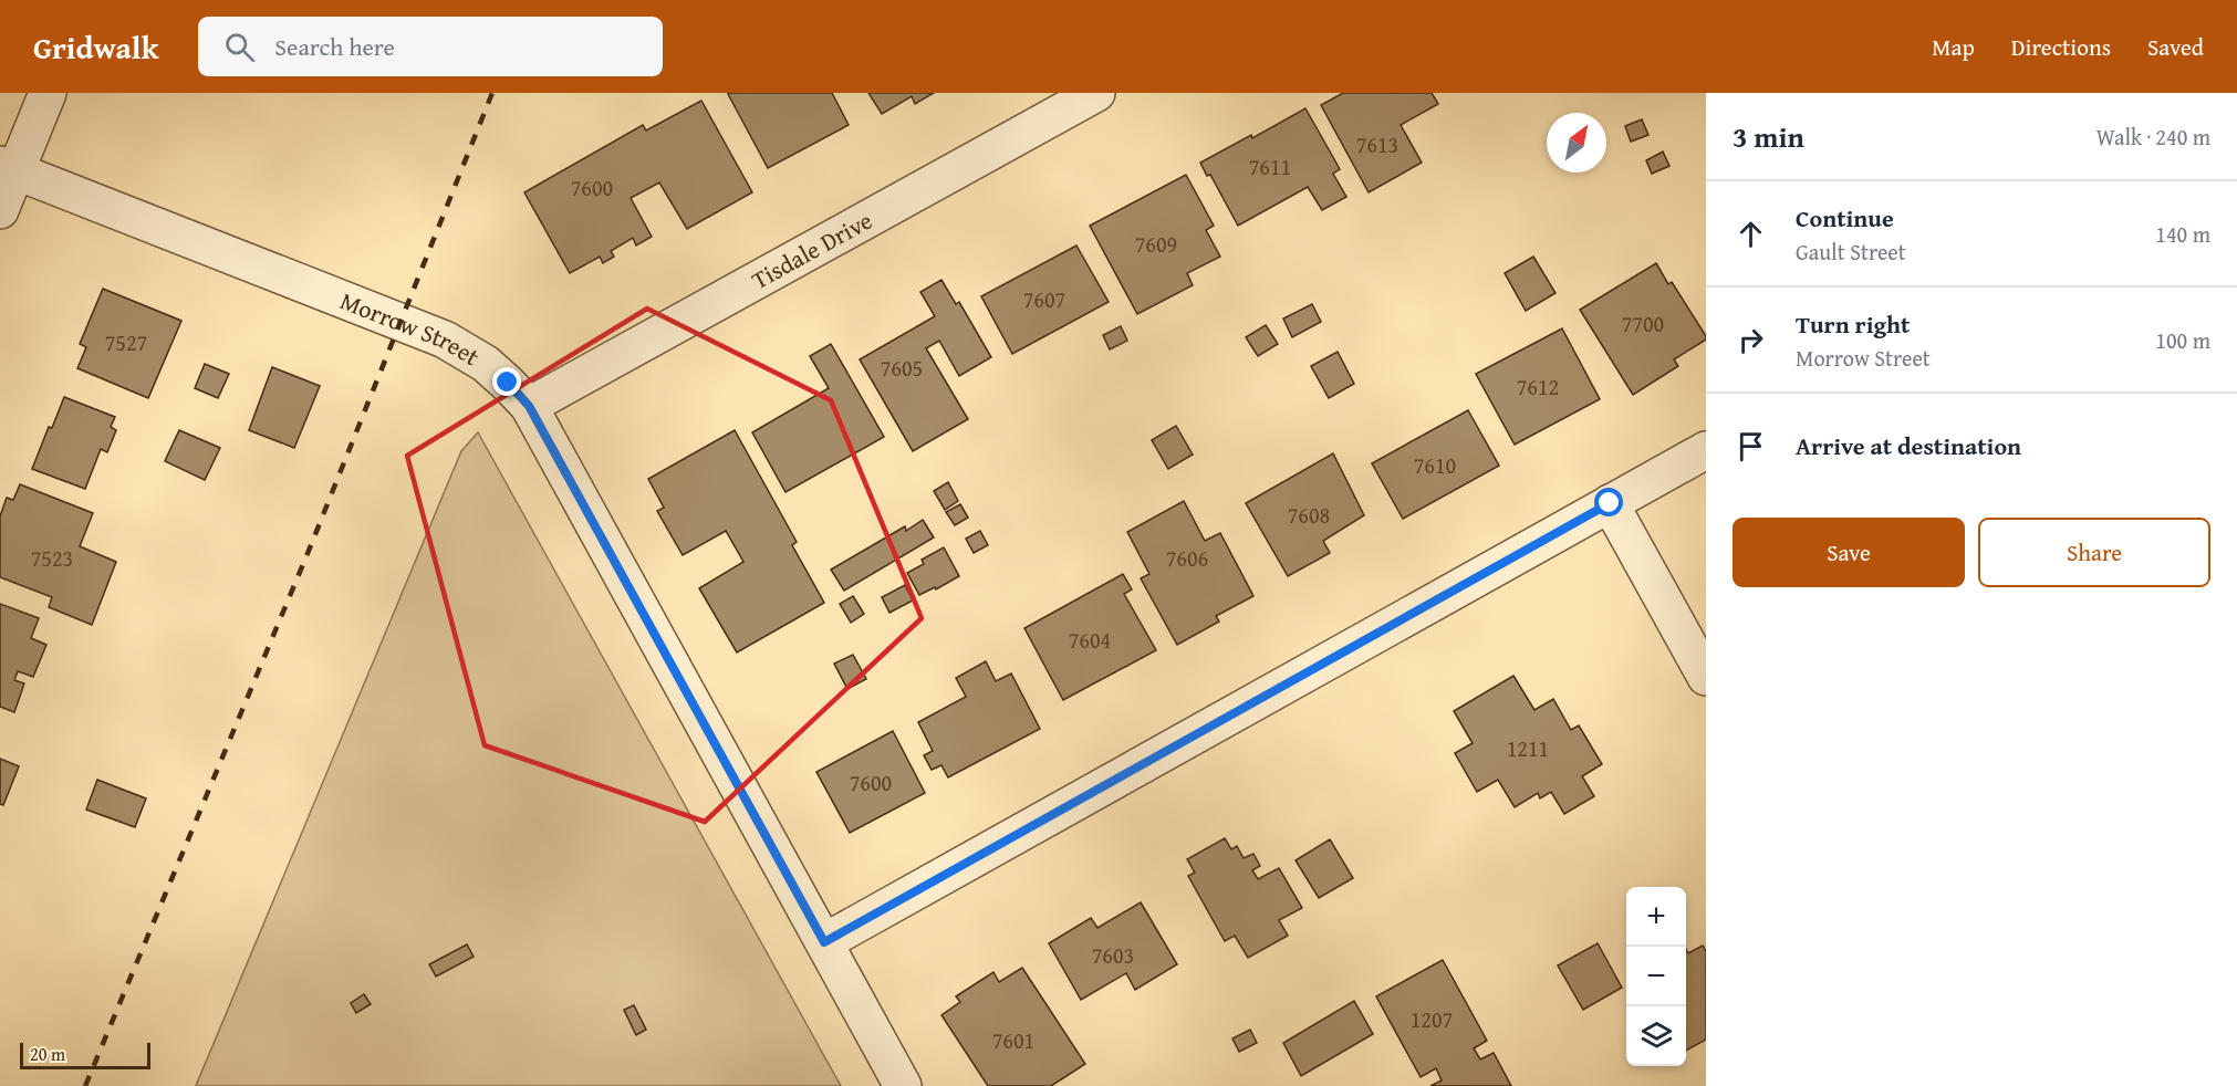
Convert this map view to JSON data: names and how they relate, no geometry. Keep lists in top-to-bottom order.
{
  "streets": {
    "street": ["Tisdale Drive", "Morrow Street"]
  },
  "crossings": [
    ["Tisdale Drive", "Morrow Street"]
  ],
  "house_numbers": [
    "7613",
    "7611",
    "7600",
    "7609",
    "7607",
    "7700",
    "7527",
    "7605",
    "7612",
    "7610",
    "7608",
    "7523",
    "7606",
    "7604",
    "1211",
    "7600",
    "7603",
    "1207",
    "7601"
  ],
  "scale_bar": "20 m",
  "north": "top right",
  "page": {
    "header": "Gridwalk",
    "search": "Search here",
    "nav": ["Map", "Directions", "Saved"],
    "heading": ["3 min", "Walk · 240 m"],
    "list": [
      ["Continue", "Gault Street", "140 m"],
      ["Turn right", "Morrow Street", "100 m"],
      "Arrive at destination"
    ],
    "buttons": ["Save", "Share"],
    "map_buttons": ["+", "−"],
    "scale": "20 m"
  }
}
